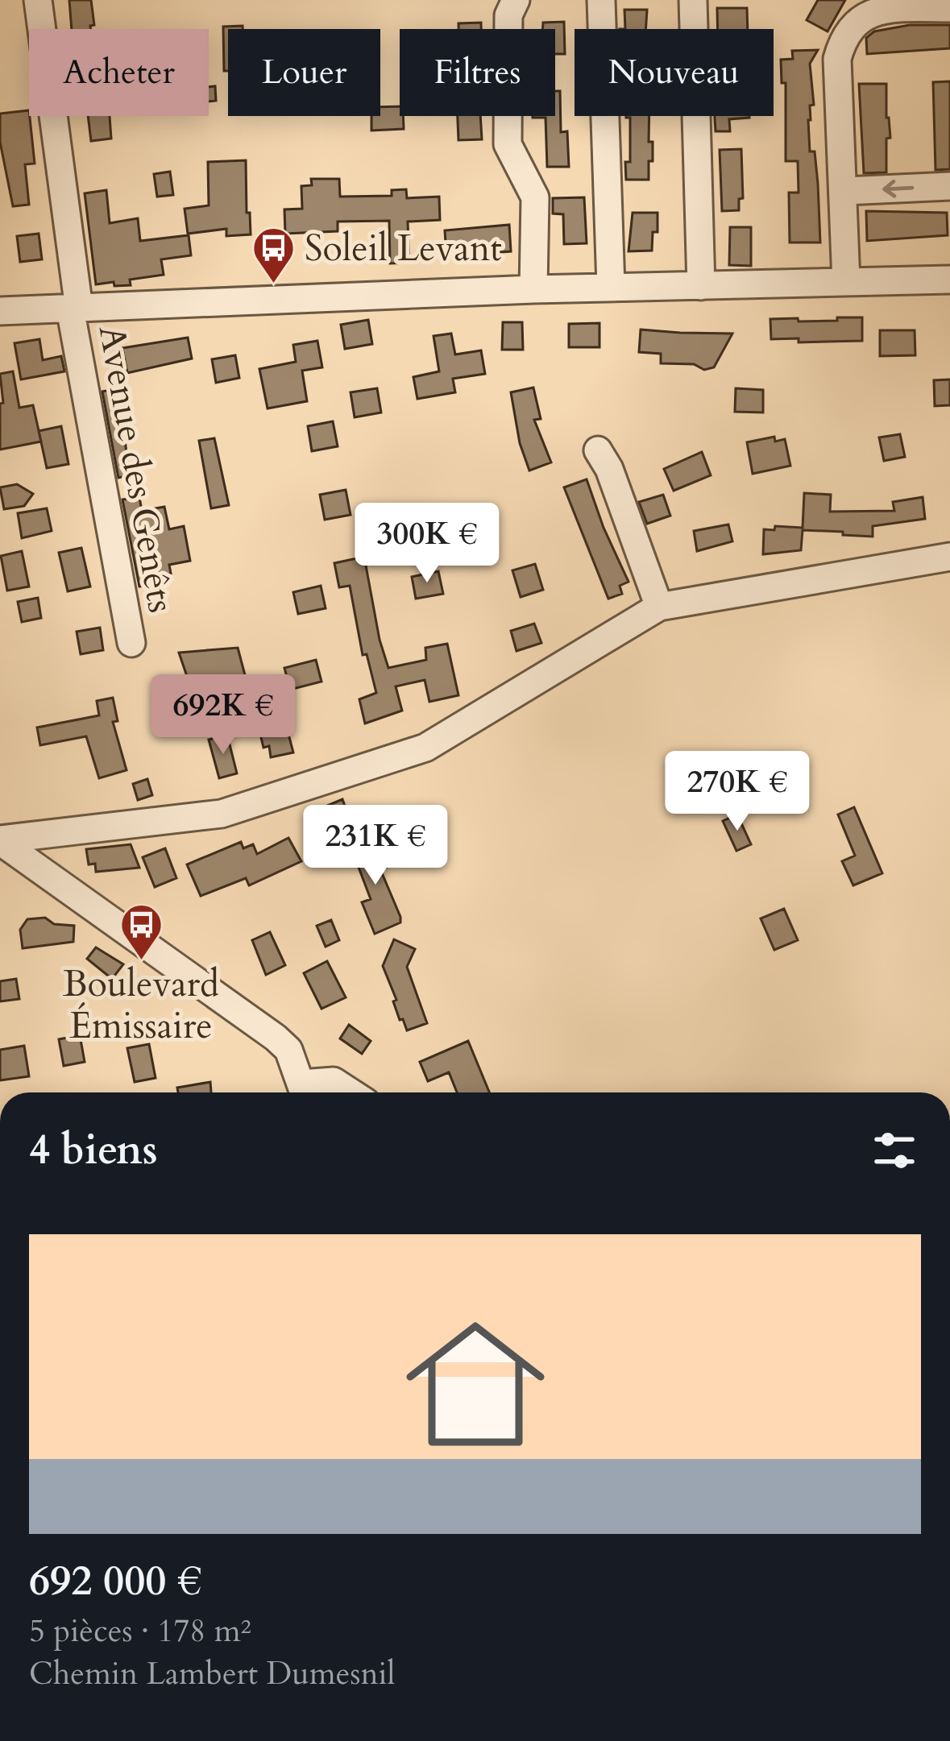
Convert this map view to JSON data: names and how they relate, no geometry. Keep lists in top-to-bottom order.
{
  "streets": {
    "street": ["Avenue des Genêts"]
  },
  "places": {
    "bus stop": ["Soleil Levant", "Boulevard Émissaire"]
  },
  "page": {
    "chip": [
      "Acheter",
      "Louer",
      "Filtres",
      "Nouveau"
    ],
    "price": [
      "300K €",
      "692K €",
      "270K €",
      "231K €"
    ],
    "heading": "4 biens",
    "list": [
      {
        "name": "692 000 €",
        "note": "5 pièces · 178 m² · Chemin Lambert Dumesnil"
      }
    ]
  }
}
